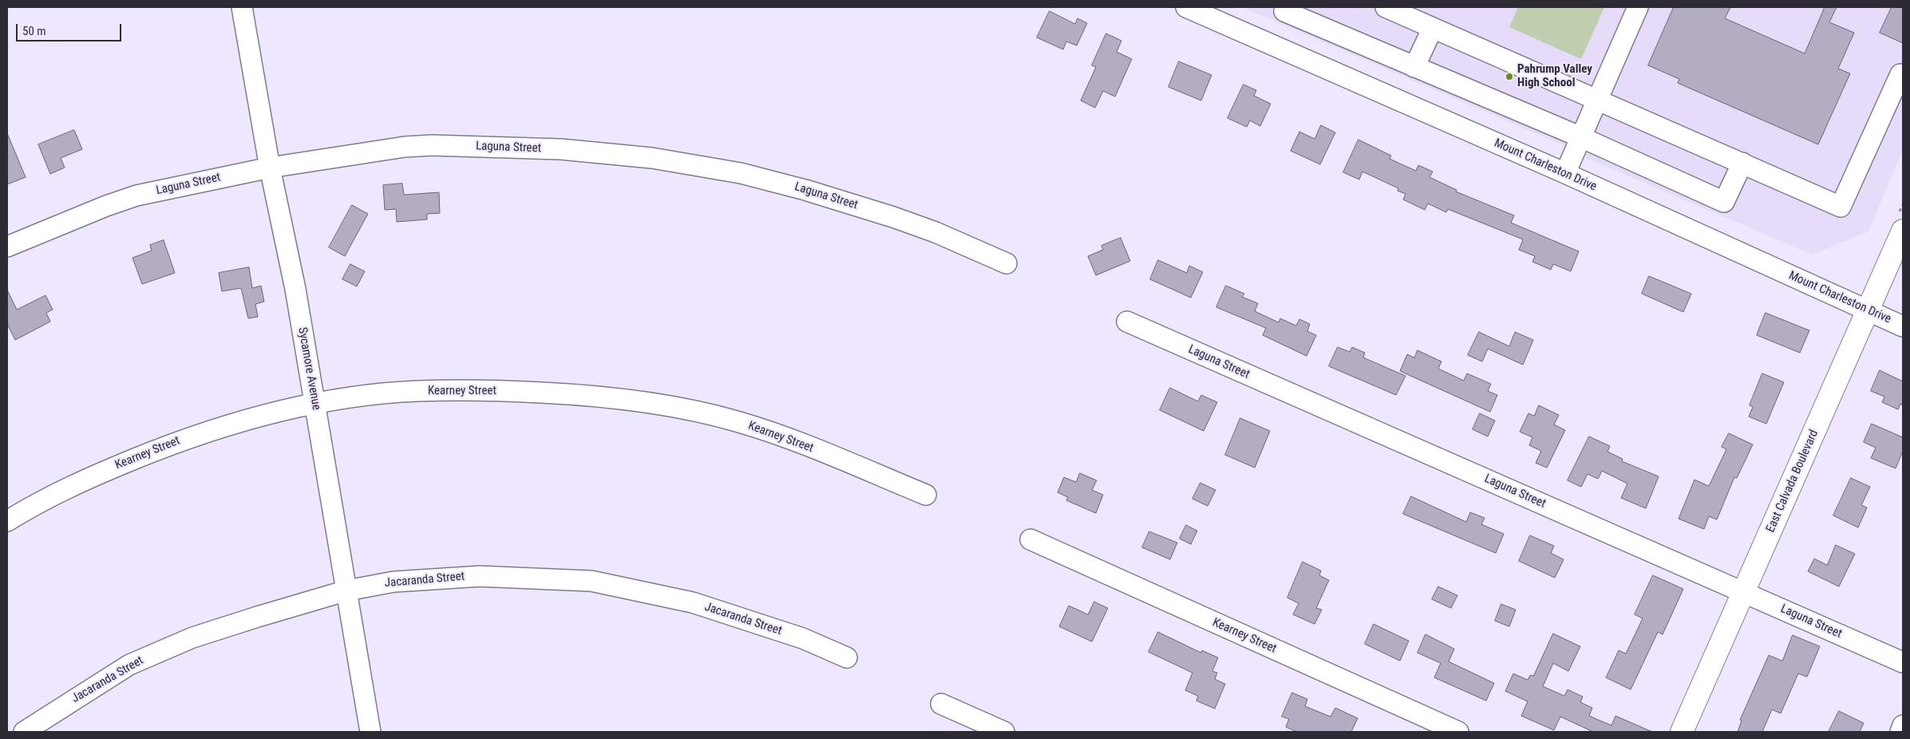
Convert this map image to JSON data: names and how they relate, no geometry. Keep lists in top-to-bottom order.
{
  "streets": {
    "main road": ["East Calvada Boulevard"],
    "street": [
      "Laguna Street",
      "Mount Charleston Drive",
      "Sycamore Avenue",
      "Kearney Street",
      "Jacaranda Street"
    ]
  },
  "crossings": [
    ["Laguna Street", "Sycamore Avenue"],
    ["Laguna Street", "East Calvada Boulevard"],
    ["Mount Charleston Drive", "East Calvada Boulevard"],
    ["Sycamore Avenue", "Kearney Street"],
    ["Sycamore Avenue", "Jacaranda Street"]
  ],
  "places": ["Pahrump Valley High School"],
  "scale_bar": "50 m"
}
